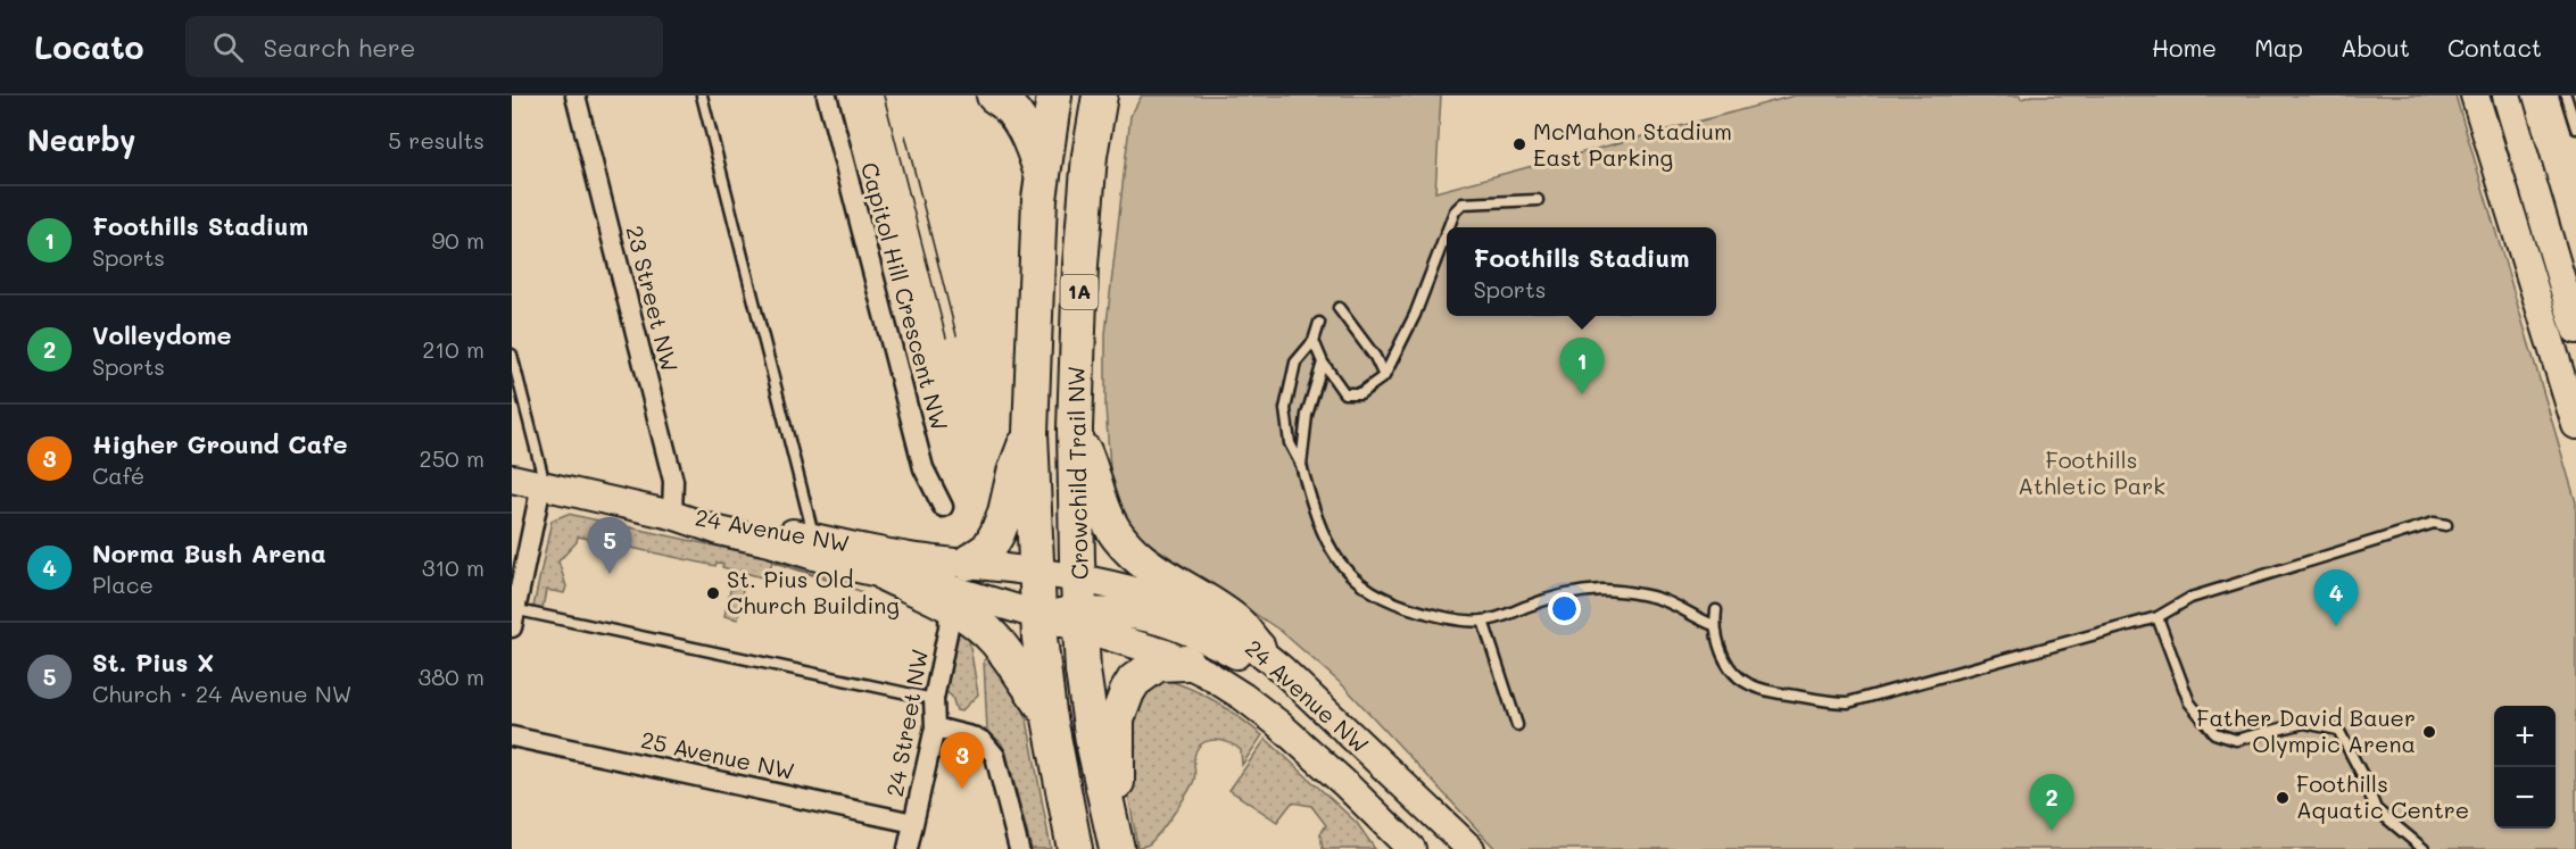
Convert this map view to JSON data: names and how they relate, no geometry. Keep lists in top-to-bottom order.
{
  "streets": {
    "highway": ["1A", "Crowchild Trail NW"],
    "street": [
      "Capitol Hill Crescent NW",
      "23 Street NW",
      "24 Avenue NW",
      "24 Street NW",
      "25 Avenue NW"
    ]
  },
  "crossings": [
    ["23 Street NW", "24 Avenue NW"],
    ["Crowchild Trail NW", "24 Avenue NW"],
    ["24 Street NW", "25 Avenue NW"]
  ],
  "parks": ["Foothills Athletic Park"],
  "places": [
    "McMahon Stadium East Parking",
    "St. Pius Old Church Building",
    "Father David Bauer Olympic Arena",
    "Foothills Aquatic Centre"
  ],
  "page": {
    "header": "Locato",
    "search": "Search here",
    "nav": [
      "Home",
      "Map",
      "About",
      "Contact"
    ],
    "heading": ["Nearby", "5 results"],
    "list": [
      {
        "mark": "1",
        "name": "Foothills Stadium",
        "note": "Sports",
        "value": "90 m"
      },
      {
        "mark": "2",
        "name": "Volleydome",
        "note": "Sports",
        "value": "210 m"
      },
      {
        "mark": "3",
        "name": "Higher Ground Cafe",
        "note": "Café",
        "value": "250 m"
      },
      {
        "mark": "4",
        "name": "Norma Bush Arena",
        "note": "Place",
        "value": "310 m"
      },
      {
        "mark": "5",
        "name": "St. Pius X",
        "note": "Church · 24 Avenue NW",
        "value": "380 m"
      }
    ],
    "popup": ["Foothills Stadium", "Sports"],
    "pins": [
      "1",
      "5",
      "4",
      "3",
      "2"
    ],
    "map_buttons": ["+", "−"]
  }
}
